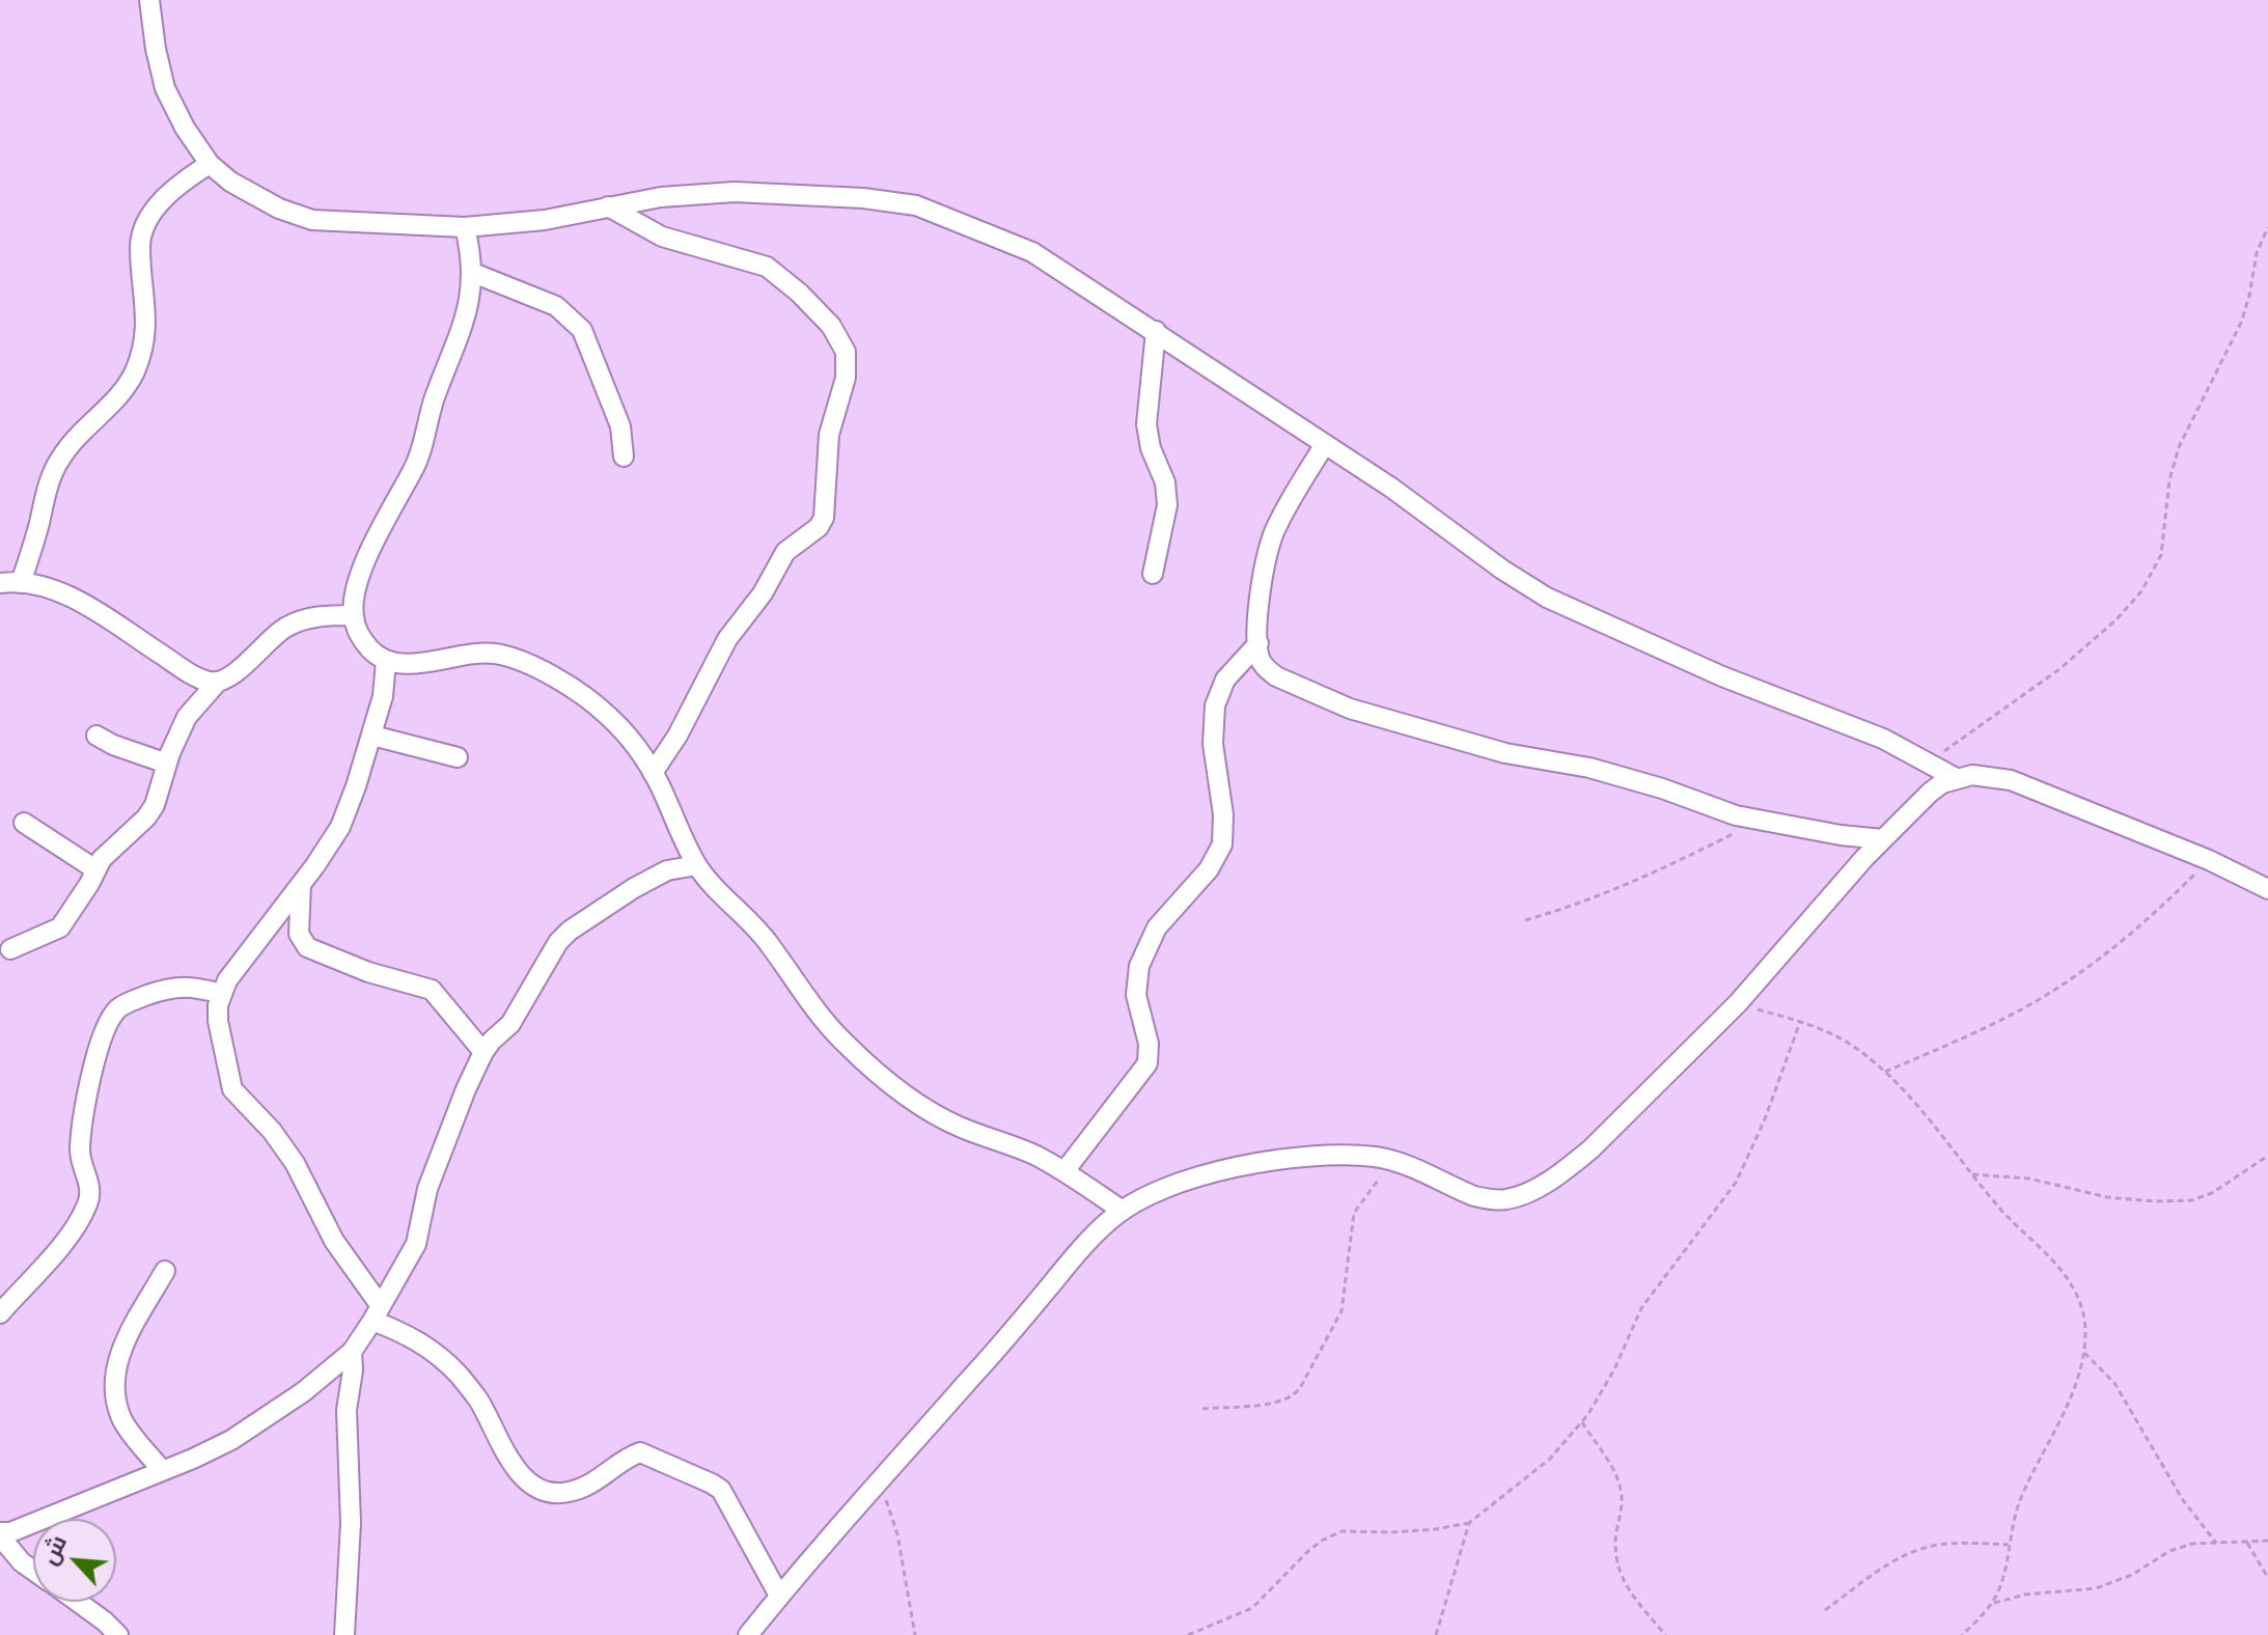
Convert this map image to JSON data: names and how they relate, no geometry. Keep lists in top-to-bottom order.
{
  "north": "top left"
}
